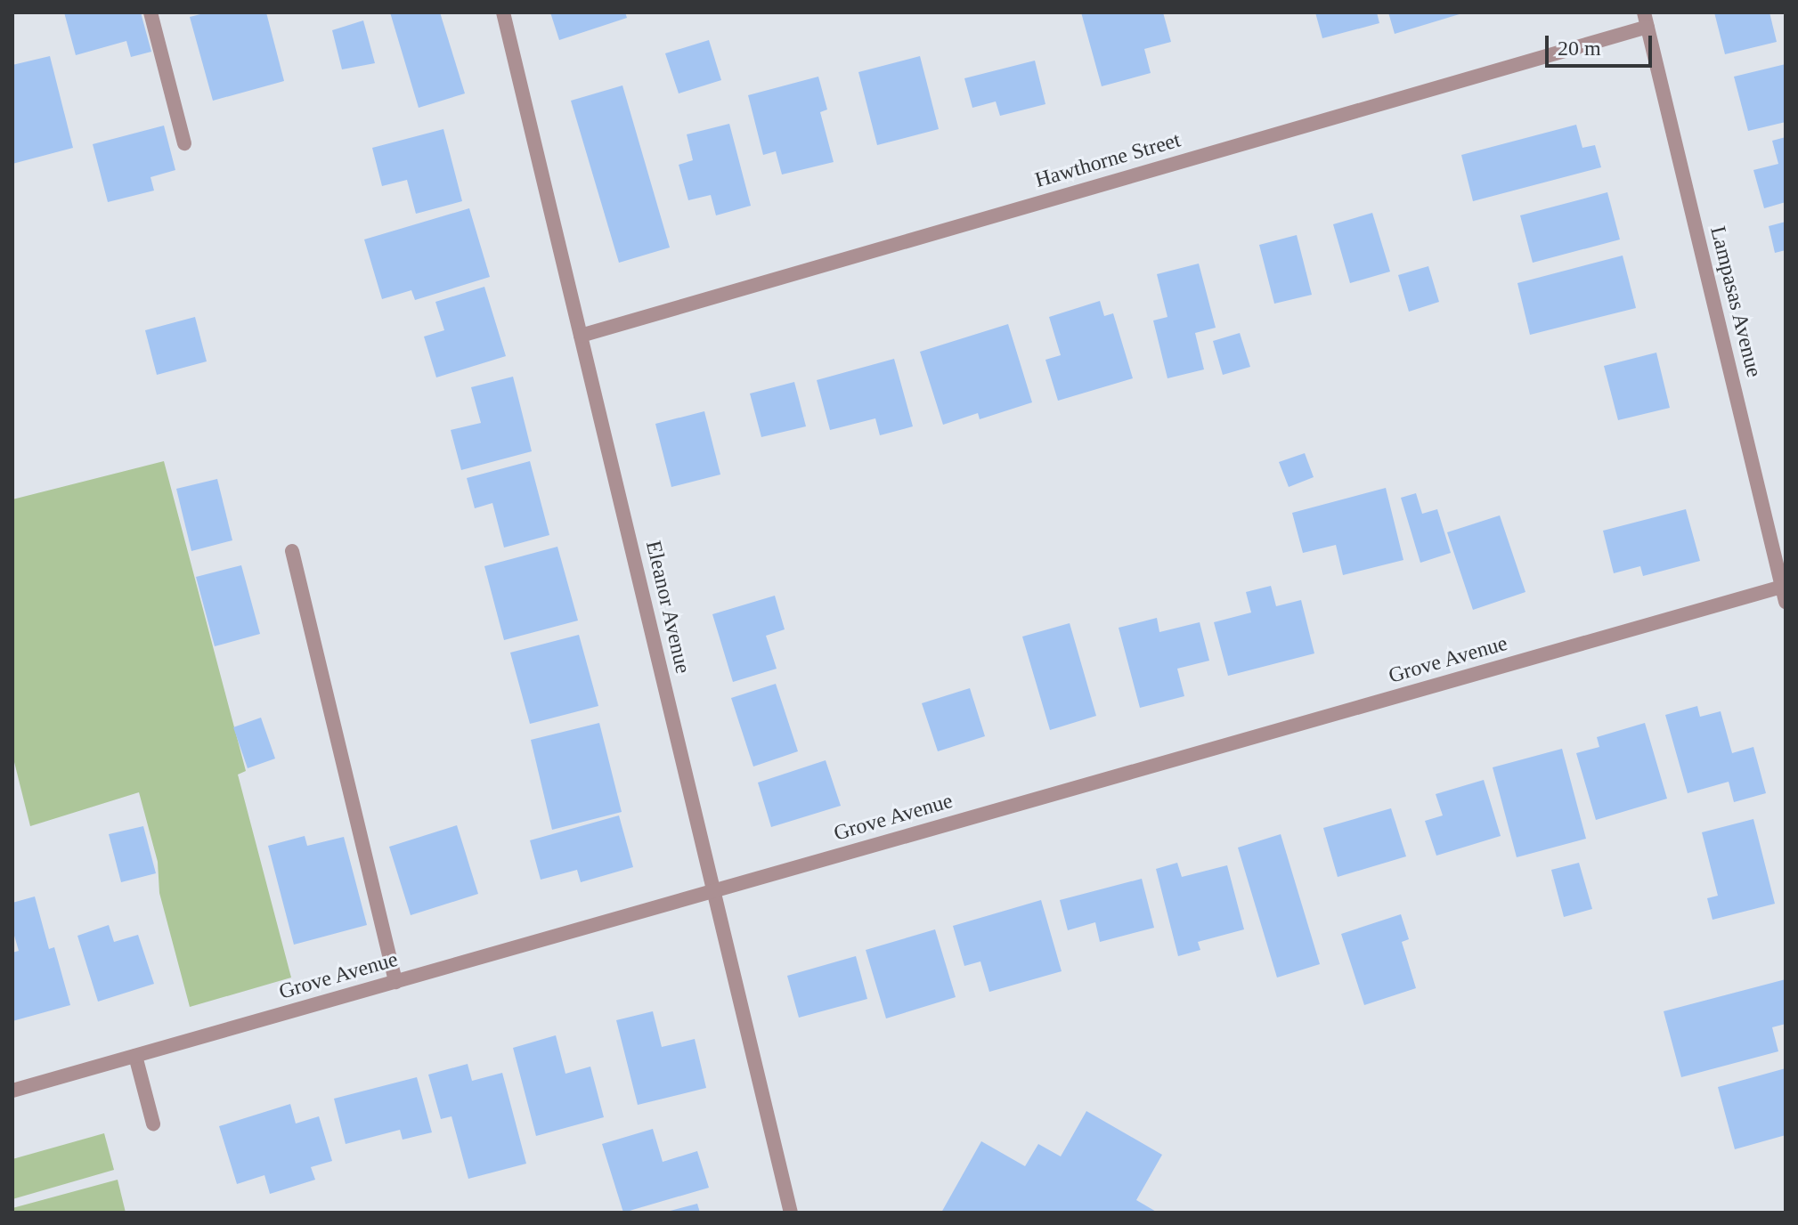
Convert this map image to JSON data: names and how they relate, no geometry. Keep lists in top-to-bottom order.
{
  "streets": {
    "street": [
      "Hawthorne Street",
      "Lampasas Avenue",
      "Eleanor Avenue",
      "Grove Avenue"
    ]
  },
  "crossings": [
    ["Hawthorne Street", "Lampasas Avenue"],
    ["Hawthorne Street", "Eleanor Avenue"],
    ["Lampasas Avenue", "Grove Avenue"],
    ["Eleanor Avenue", "Grove Avenue"]
  ],
  "scale_bar": "20 m"
}
